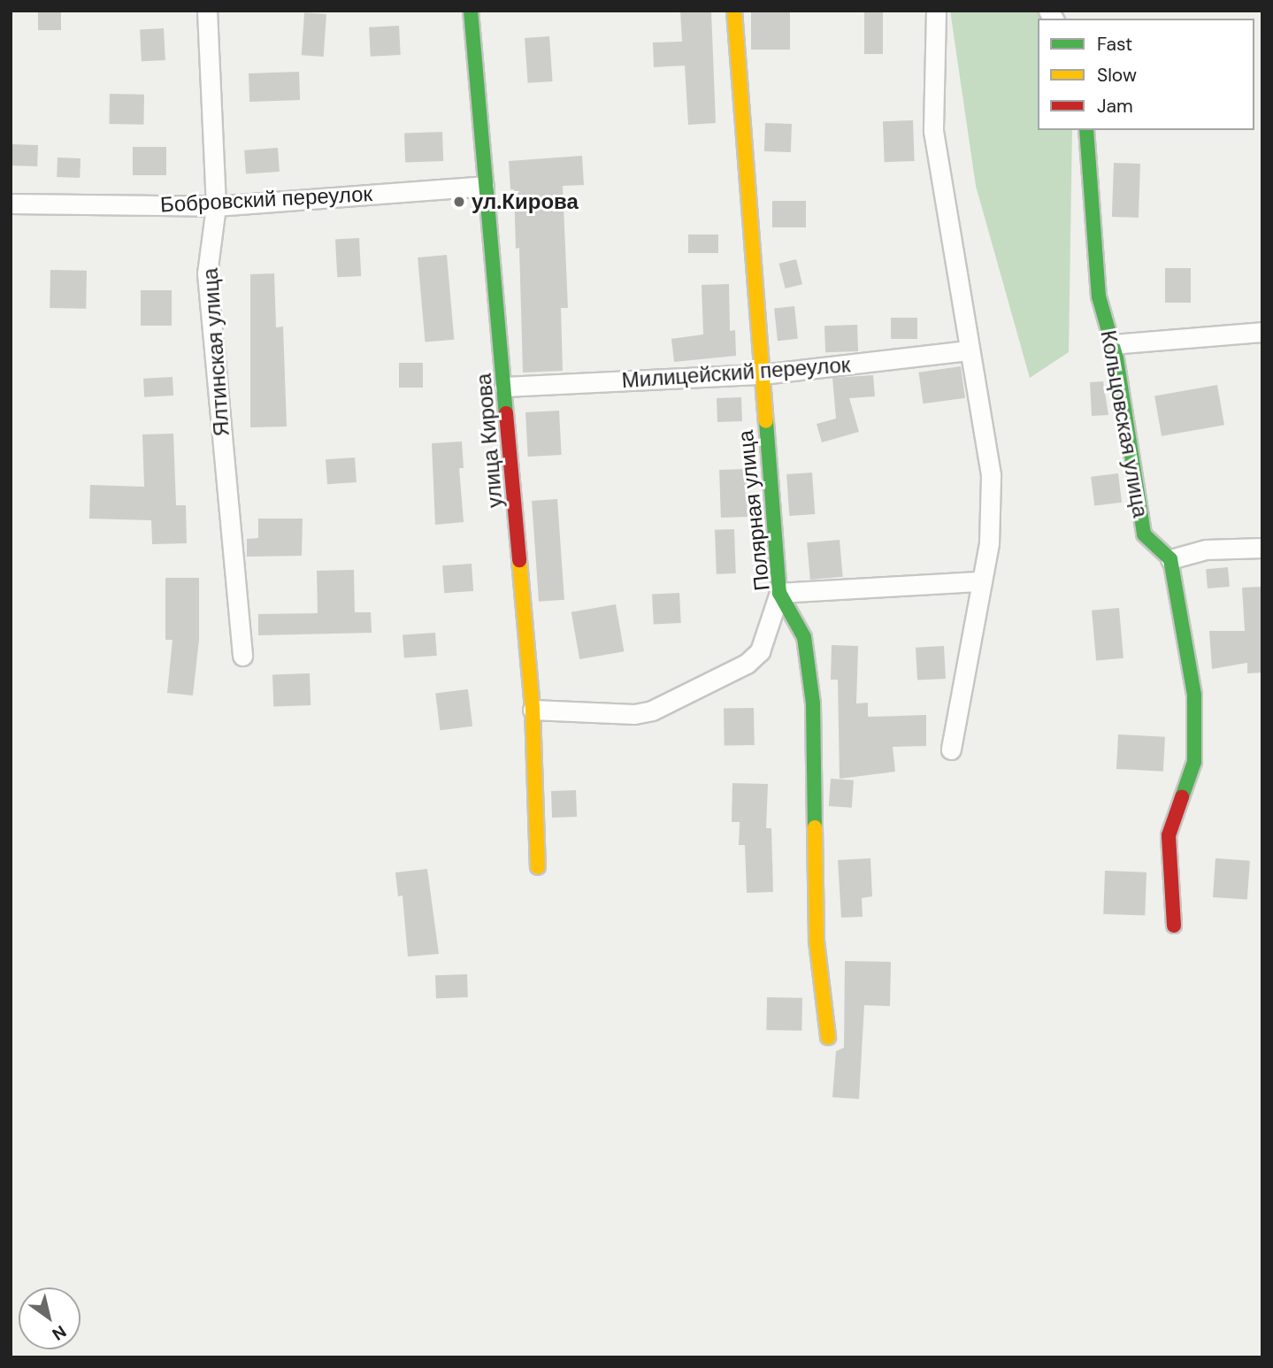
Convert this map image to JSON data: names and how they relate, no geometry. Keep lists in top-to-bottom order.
{
  "streets": {
    "street": [
      "Бобровский переулок",
      "Ялтинская улица",
      "Милицейский переулок",
      "Кольцовская улица",
      "улица Кирова",
      "Полярная улица"
    ]
  },
  "crossings": [
    ["Бобровский переулок", "Ялтинская улица"],
    ["Бобровский переулок", "улица Кирова"],
    ["Милицейский переулок", "улица Кирова"],
    ["Милицейский переулок", "Полярная улица"]
  ],
  "places": ["ул.Кирова"],
  "legend": ["Fast", "Slow", "Jam"],
  "north": "bottom right"
}
